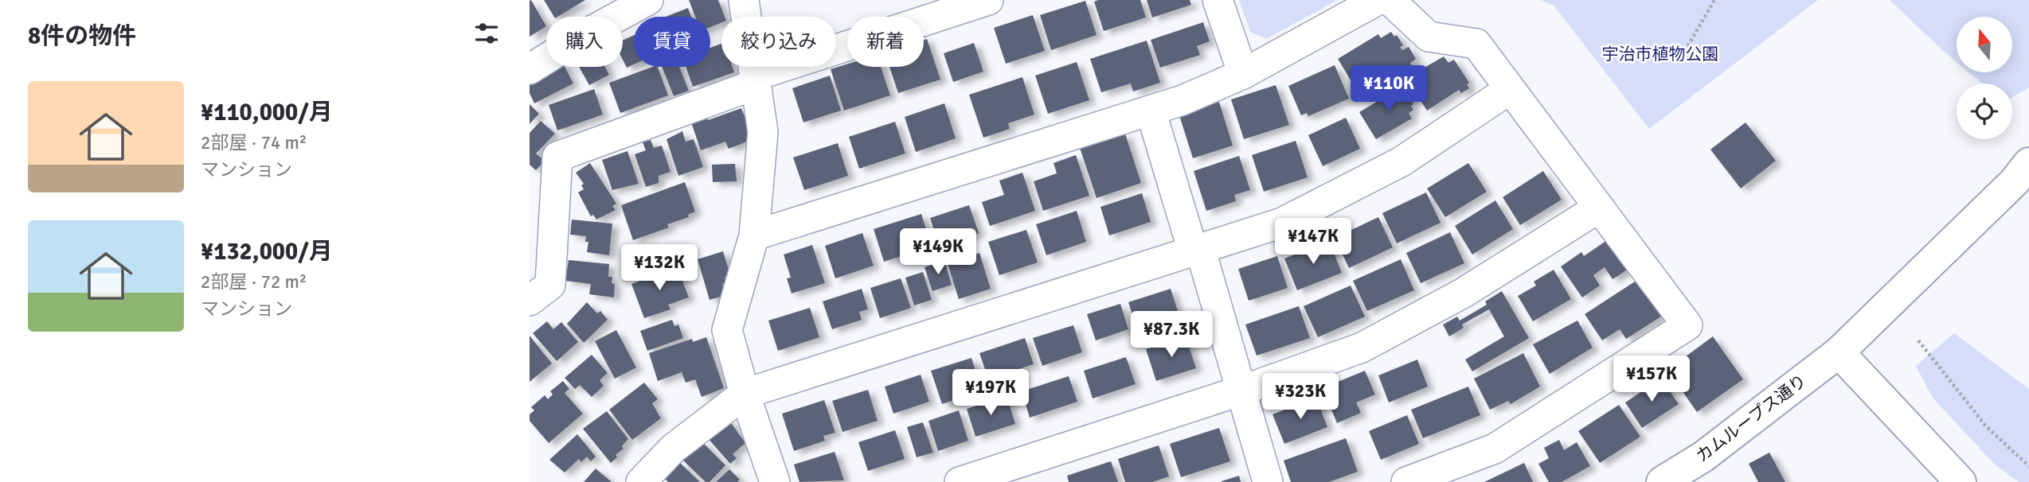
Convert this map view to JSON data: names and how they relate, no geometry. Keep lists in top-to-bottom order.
{
  "streets": {
    "street": ["カムループス通り"]
  },
  "parks": ["宇治市植物公園"],
  "north": "top",
  "page": {
    "heading": "8件の物件",
    "chip": [
      "購入",
      "賃貸",
      "絞り込み",
      "新着"
    ],
    "price": [
      "¥110K",
      "¥147K",
      "¥149K",
      "¥132K",
      "¥87.3K",
      "¥157K",
      "¥197K",
      "¥323K"
    ],
    "list": [
      {
        "name": "¥110,000/月",
        "note": "2部屋 · 74 m² · マンション"
      },
      {
        "name": "¥132,000/月",
        "note": "2部屋 · 72 m² · マンション"
      }
    ]
  }
}
